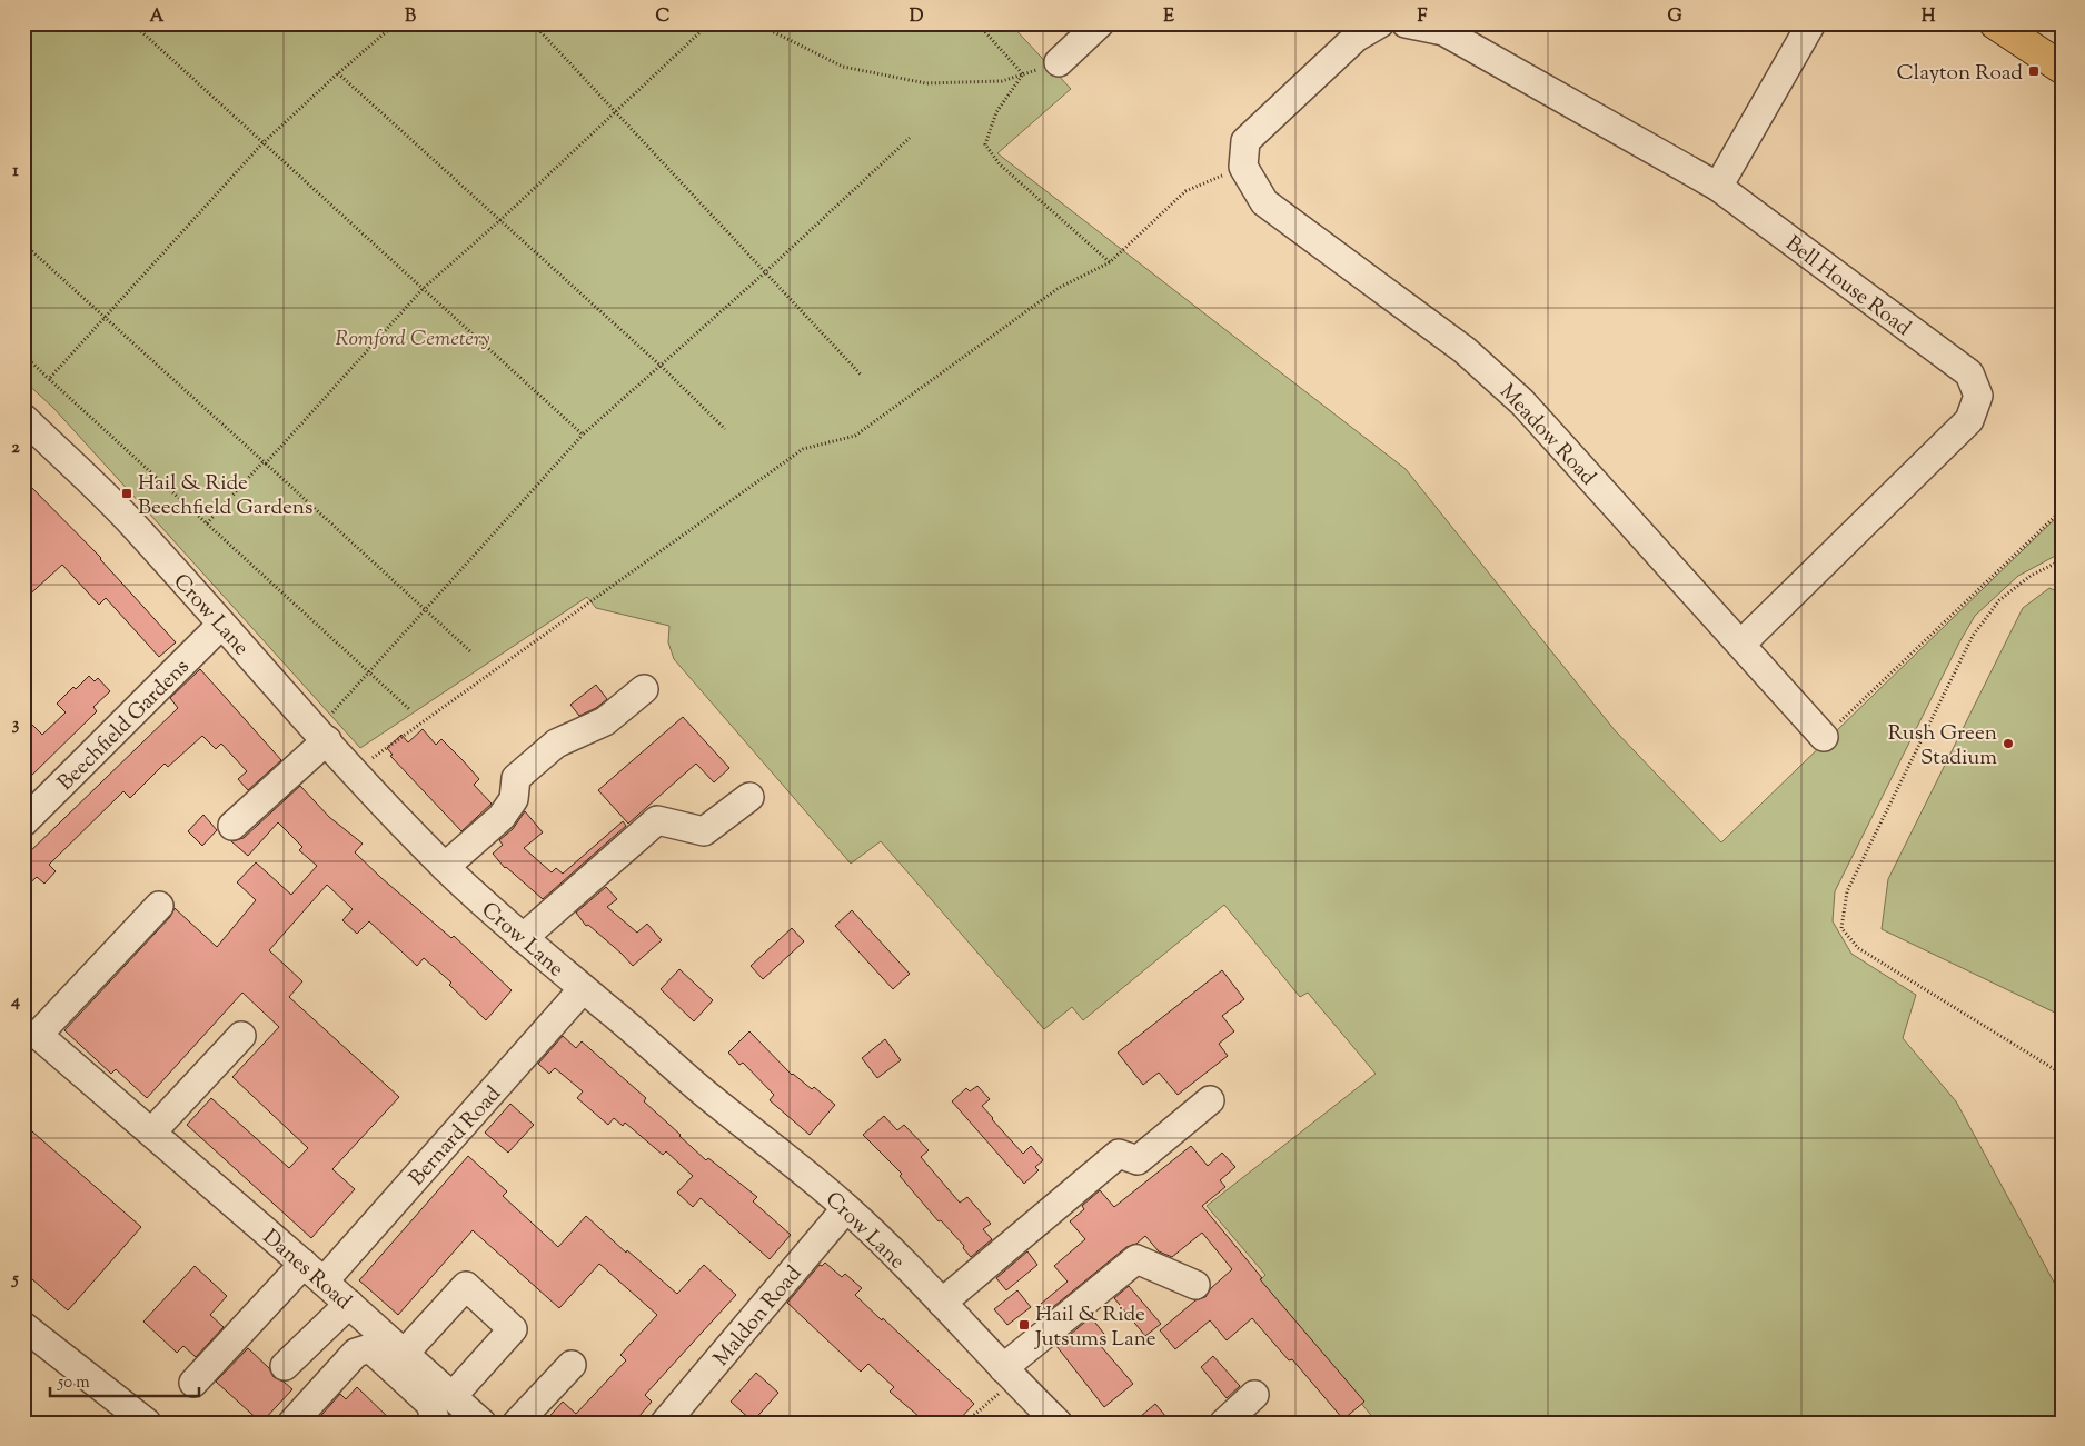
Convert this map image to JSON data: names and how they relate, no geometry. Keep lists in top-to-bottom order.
{
  "streets": {
    "street": [
      "Bell House Road",
      "Meadow Road",
      "Crow Lane",
      "Beechfield Gardens",
      "Bernard Road",
      "Danes Road",
      "Maldon Road"
    ]
  },
  "crossings": [
    ["Bell House Road", "Meadow Road"],
    ["Crow Lane", "Beechfield Gardens"],
    ["Crow Lane", "Bernard Road"],
    ["Crow Lane", "Maldon Road"],
    ["Bernard Road", "Danes Road"]
  ],
  "parks": ["Romford Cemetery"],
  "places": {
    "transit": ["Clayton Road", "Hail & Ride Beechfield Gardens", "Hail & Ride Jutsums Lane"],
    "other": ["Rush Green Stadium"]
  },
  "scale_bar": "50 m",
  "grid": {
    "columns": [
      "A",
      "B",
      "C",
      "D",
      "E",
      "F",
      "G",
      "H"
    ],
    "rows": [
      "1",
      "2",
      "3",
      "4",
      "5"
    ]
  }
}
